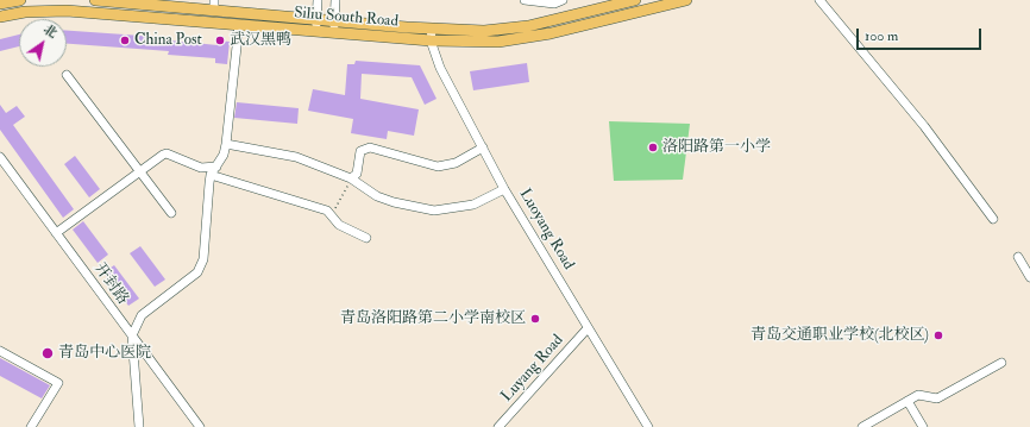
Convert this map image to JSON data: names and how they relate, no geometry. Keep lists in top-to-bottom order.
{
  "streets": {
    "main road": ["Siliu South Road"],
    "street": ["Luoyang Road", "开封路", "Luyang Road"]
  },
  "crossings": [
    ["Siliu South Road", "Luoyang Road"],
    ["Luoyang Road", "Luyang Road"]
  ],
  "places": [
    "China Post",
    "武汉黑鸭",
    "洛阳路第一小学",
    "青岛洛阳路第二小学南校区",
    "青岛交通职业学校(北校区)",
    "青岛中心医院"
  ],
  "scale_bar": "100 m",
  "north": "top right"
}
